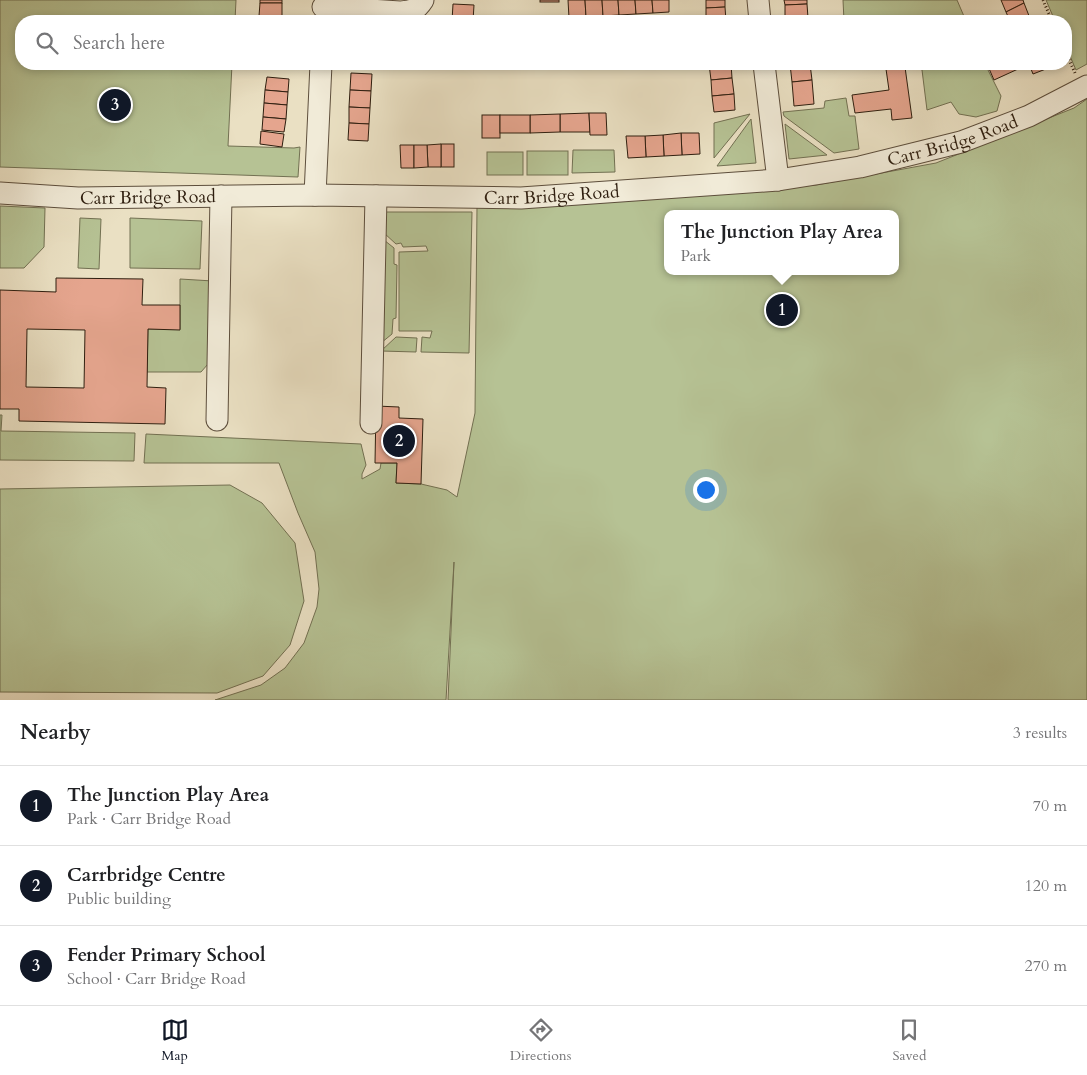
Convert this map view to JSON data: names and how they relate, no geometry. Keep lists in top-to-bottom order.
{
  "streets": {
    "street": ["Carr Bridge Road"]
  },
  "page": {
    "search": "Search here",
    "pins": ["3", "1", "2"],
    "popup": ["The Junction Play Area", "Park"],
    "heading": ["Nearby", "3 results"],
    "list": [
      {
        "mark": "1",
        "name": "The Junction Play Area",
        "note": "Park · Carr Bridge Road",
        "value": "70 m"
      },
      {
        "mark": "2",
        "name": "Carrbridge Centre",
        "note": "Public building",
        "value": "120 m"
      },
      {
        "mark": "3",
        "name": "Fender Primary School",
        "note": "School · Carr Bridge Road",
        "value": "270 m"
      }
    ],
    "nav": ["Map", "Directions", "Saved"]
  }
}
